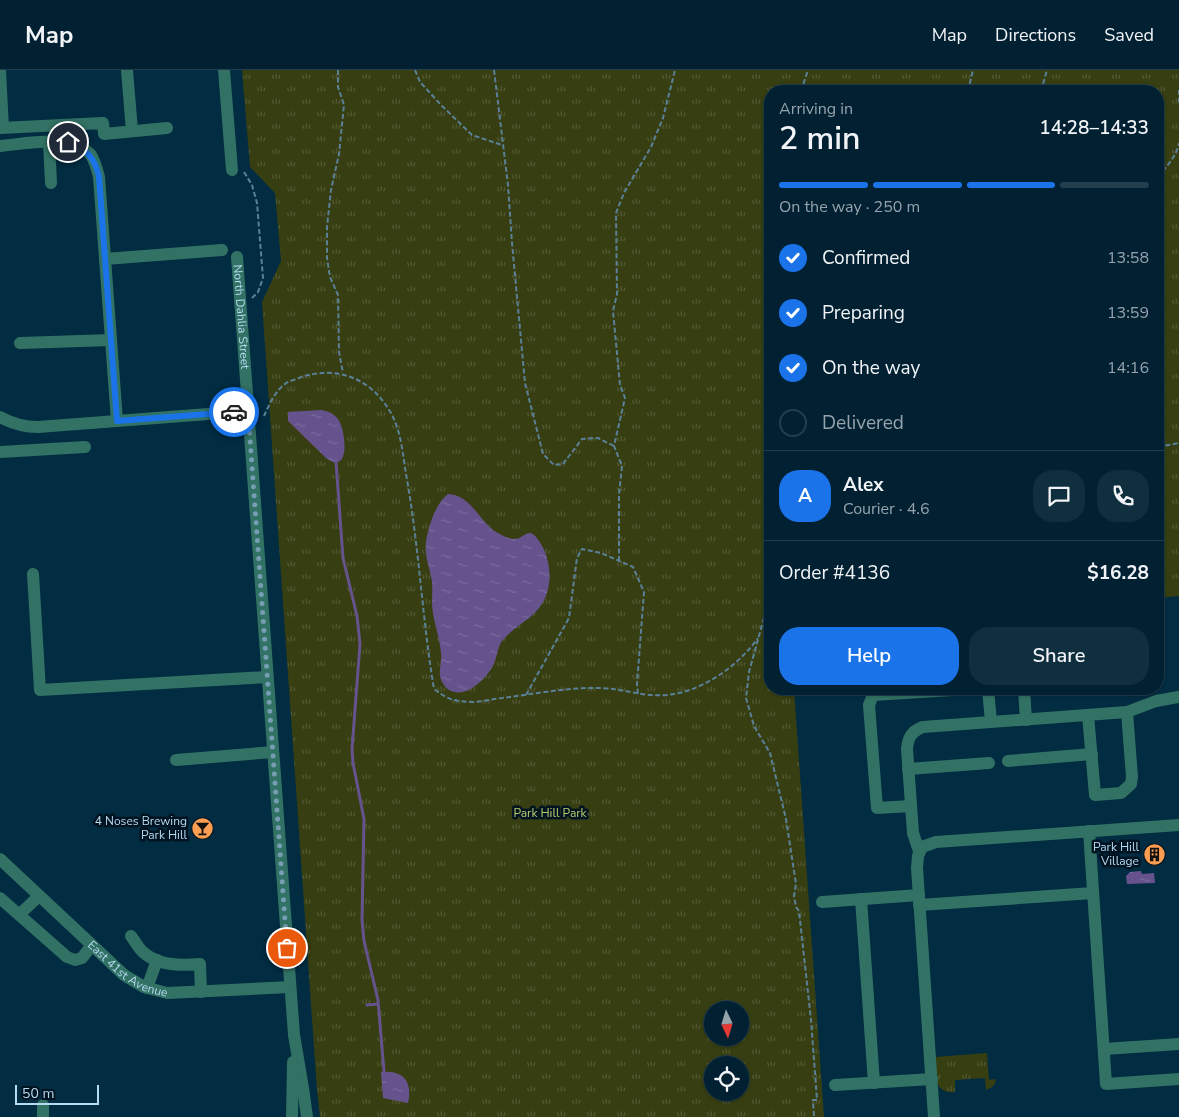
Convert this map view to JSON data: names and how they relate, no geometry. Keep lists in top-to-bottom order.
{
  "streets": {
    "street": ["North Dahlia Street", "East 41st Avenue"]
  },
  "crossings": [
    ["North Dahlia Street", "East 41st Avenue"]
  ],
  "parks": ["Park Hill Park"],
  "places": {
    "bar": ["4 Noses Brewing Park Hill"],
    "building": ["Park Hill Village"]
  },
  "scale_bar": "50 m",
  "north": "bottom",
  "page": {
    "header": "Map",
    "nav": ["Map", "Directions", "Saved"],
    "heading": ["2 min", "Arriving in", "14:28–14:33"],
    "panel": [
      "Alex",
      "Courier · 4.6",
      "Order #4136",
      "$16.28"
    ],
    "bar": "On the way · 250 m",
    "list": [
      ["Confirmed", "13:58"],
      ["Preparing", "13:59"],
      ["On the way", "14:16"],
      "Delivered"
    ],
    "round": "A",
    "buttons": ["Help", "Share"],
    "scale": "50 m"
  }
}
